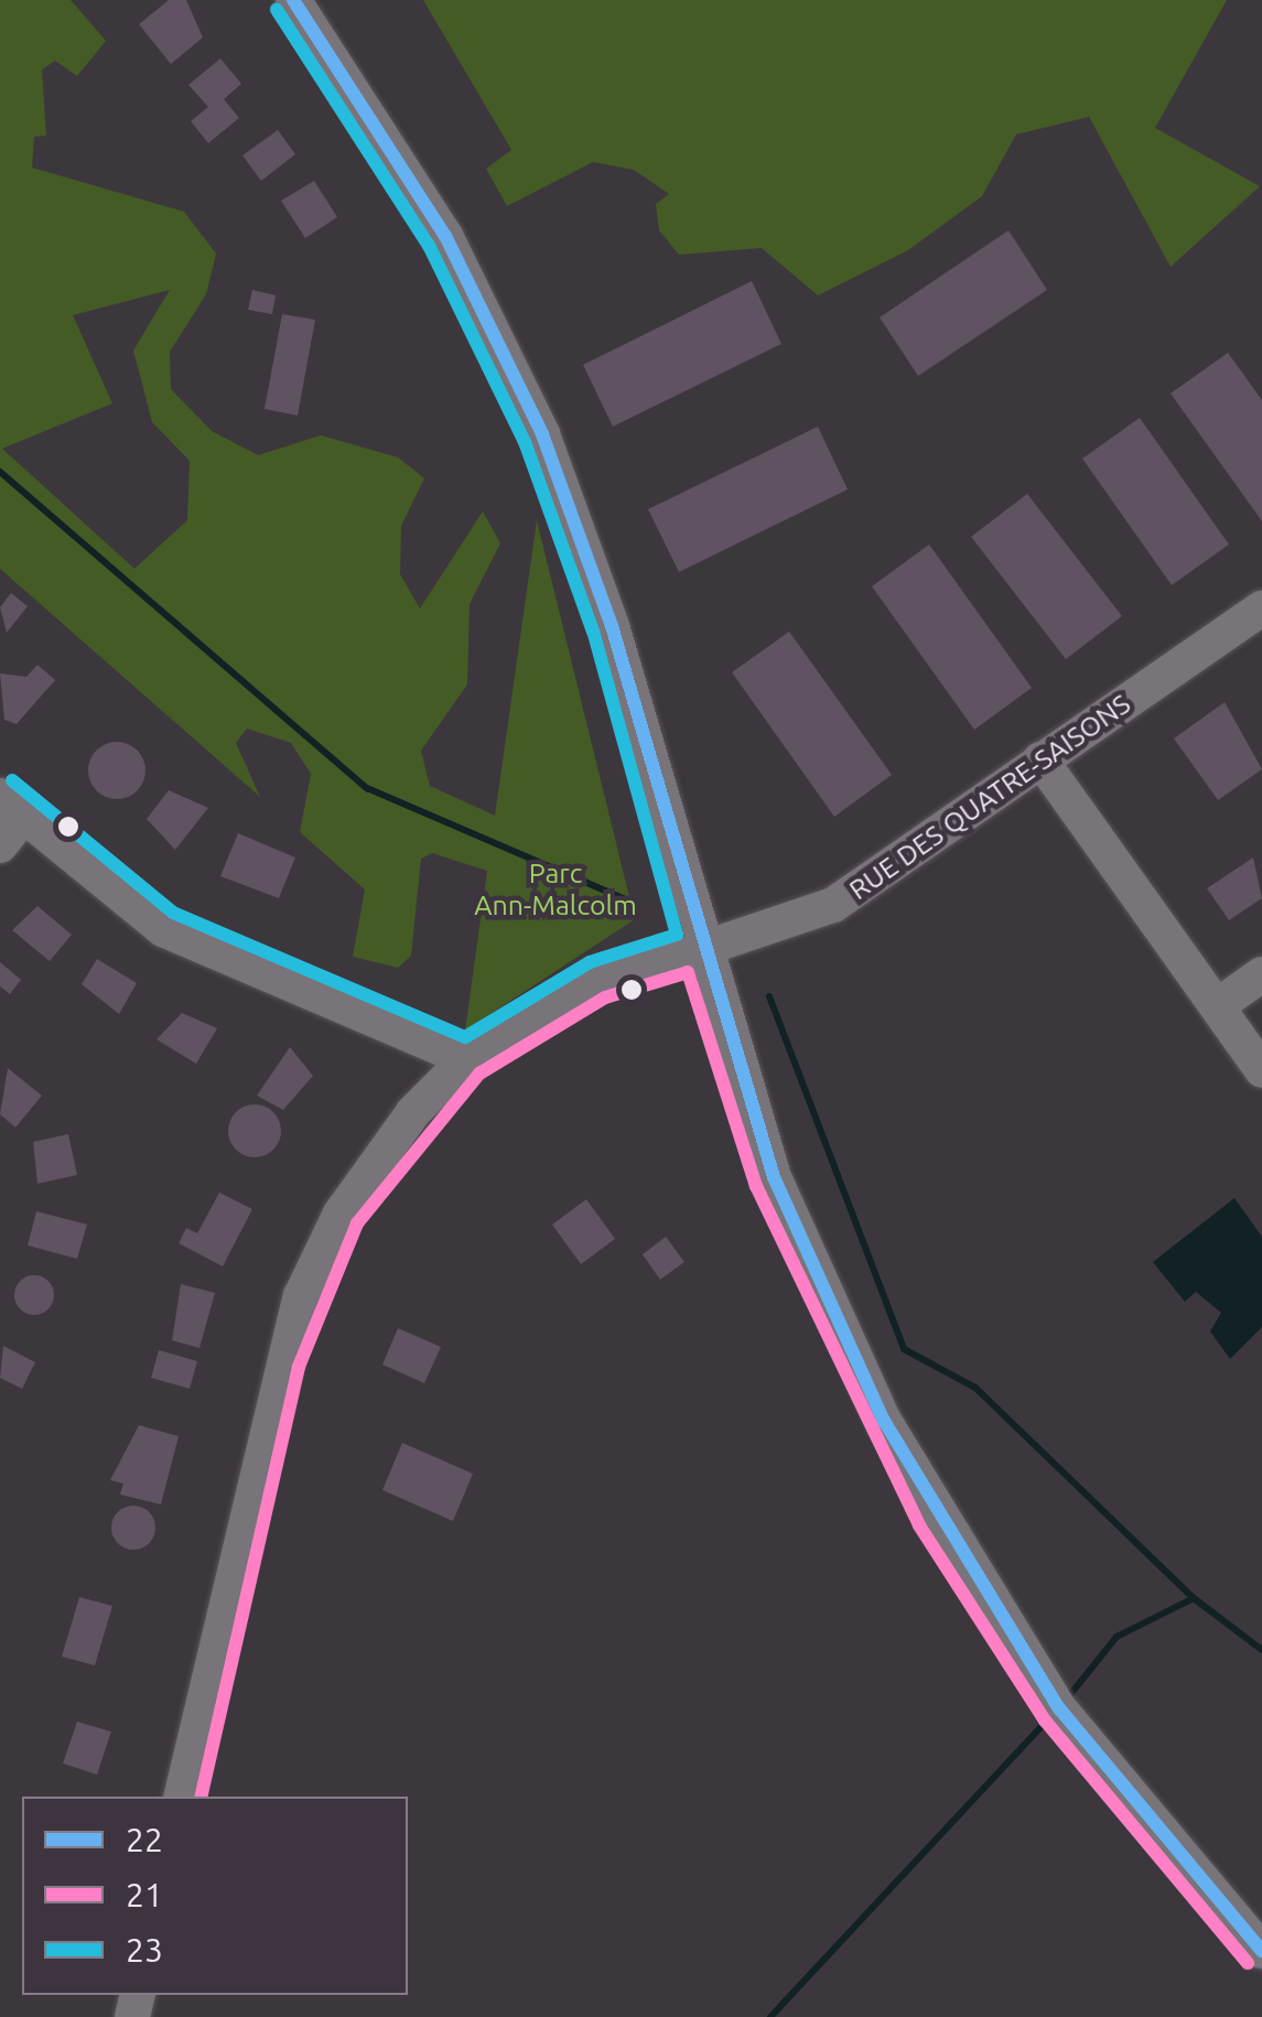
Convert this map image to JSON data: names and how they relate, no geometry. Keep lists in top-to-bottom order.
{
  "streets": {
    "street": ["RUE DES QUATRE-SAISONS"]
  },
  "parks": ["Parc Ann-Malcolm"],
  "lines": ["transit line 22", "transit line 23", "transit line 21"],
  "legend": ["22", "21", "23"]
}
